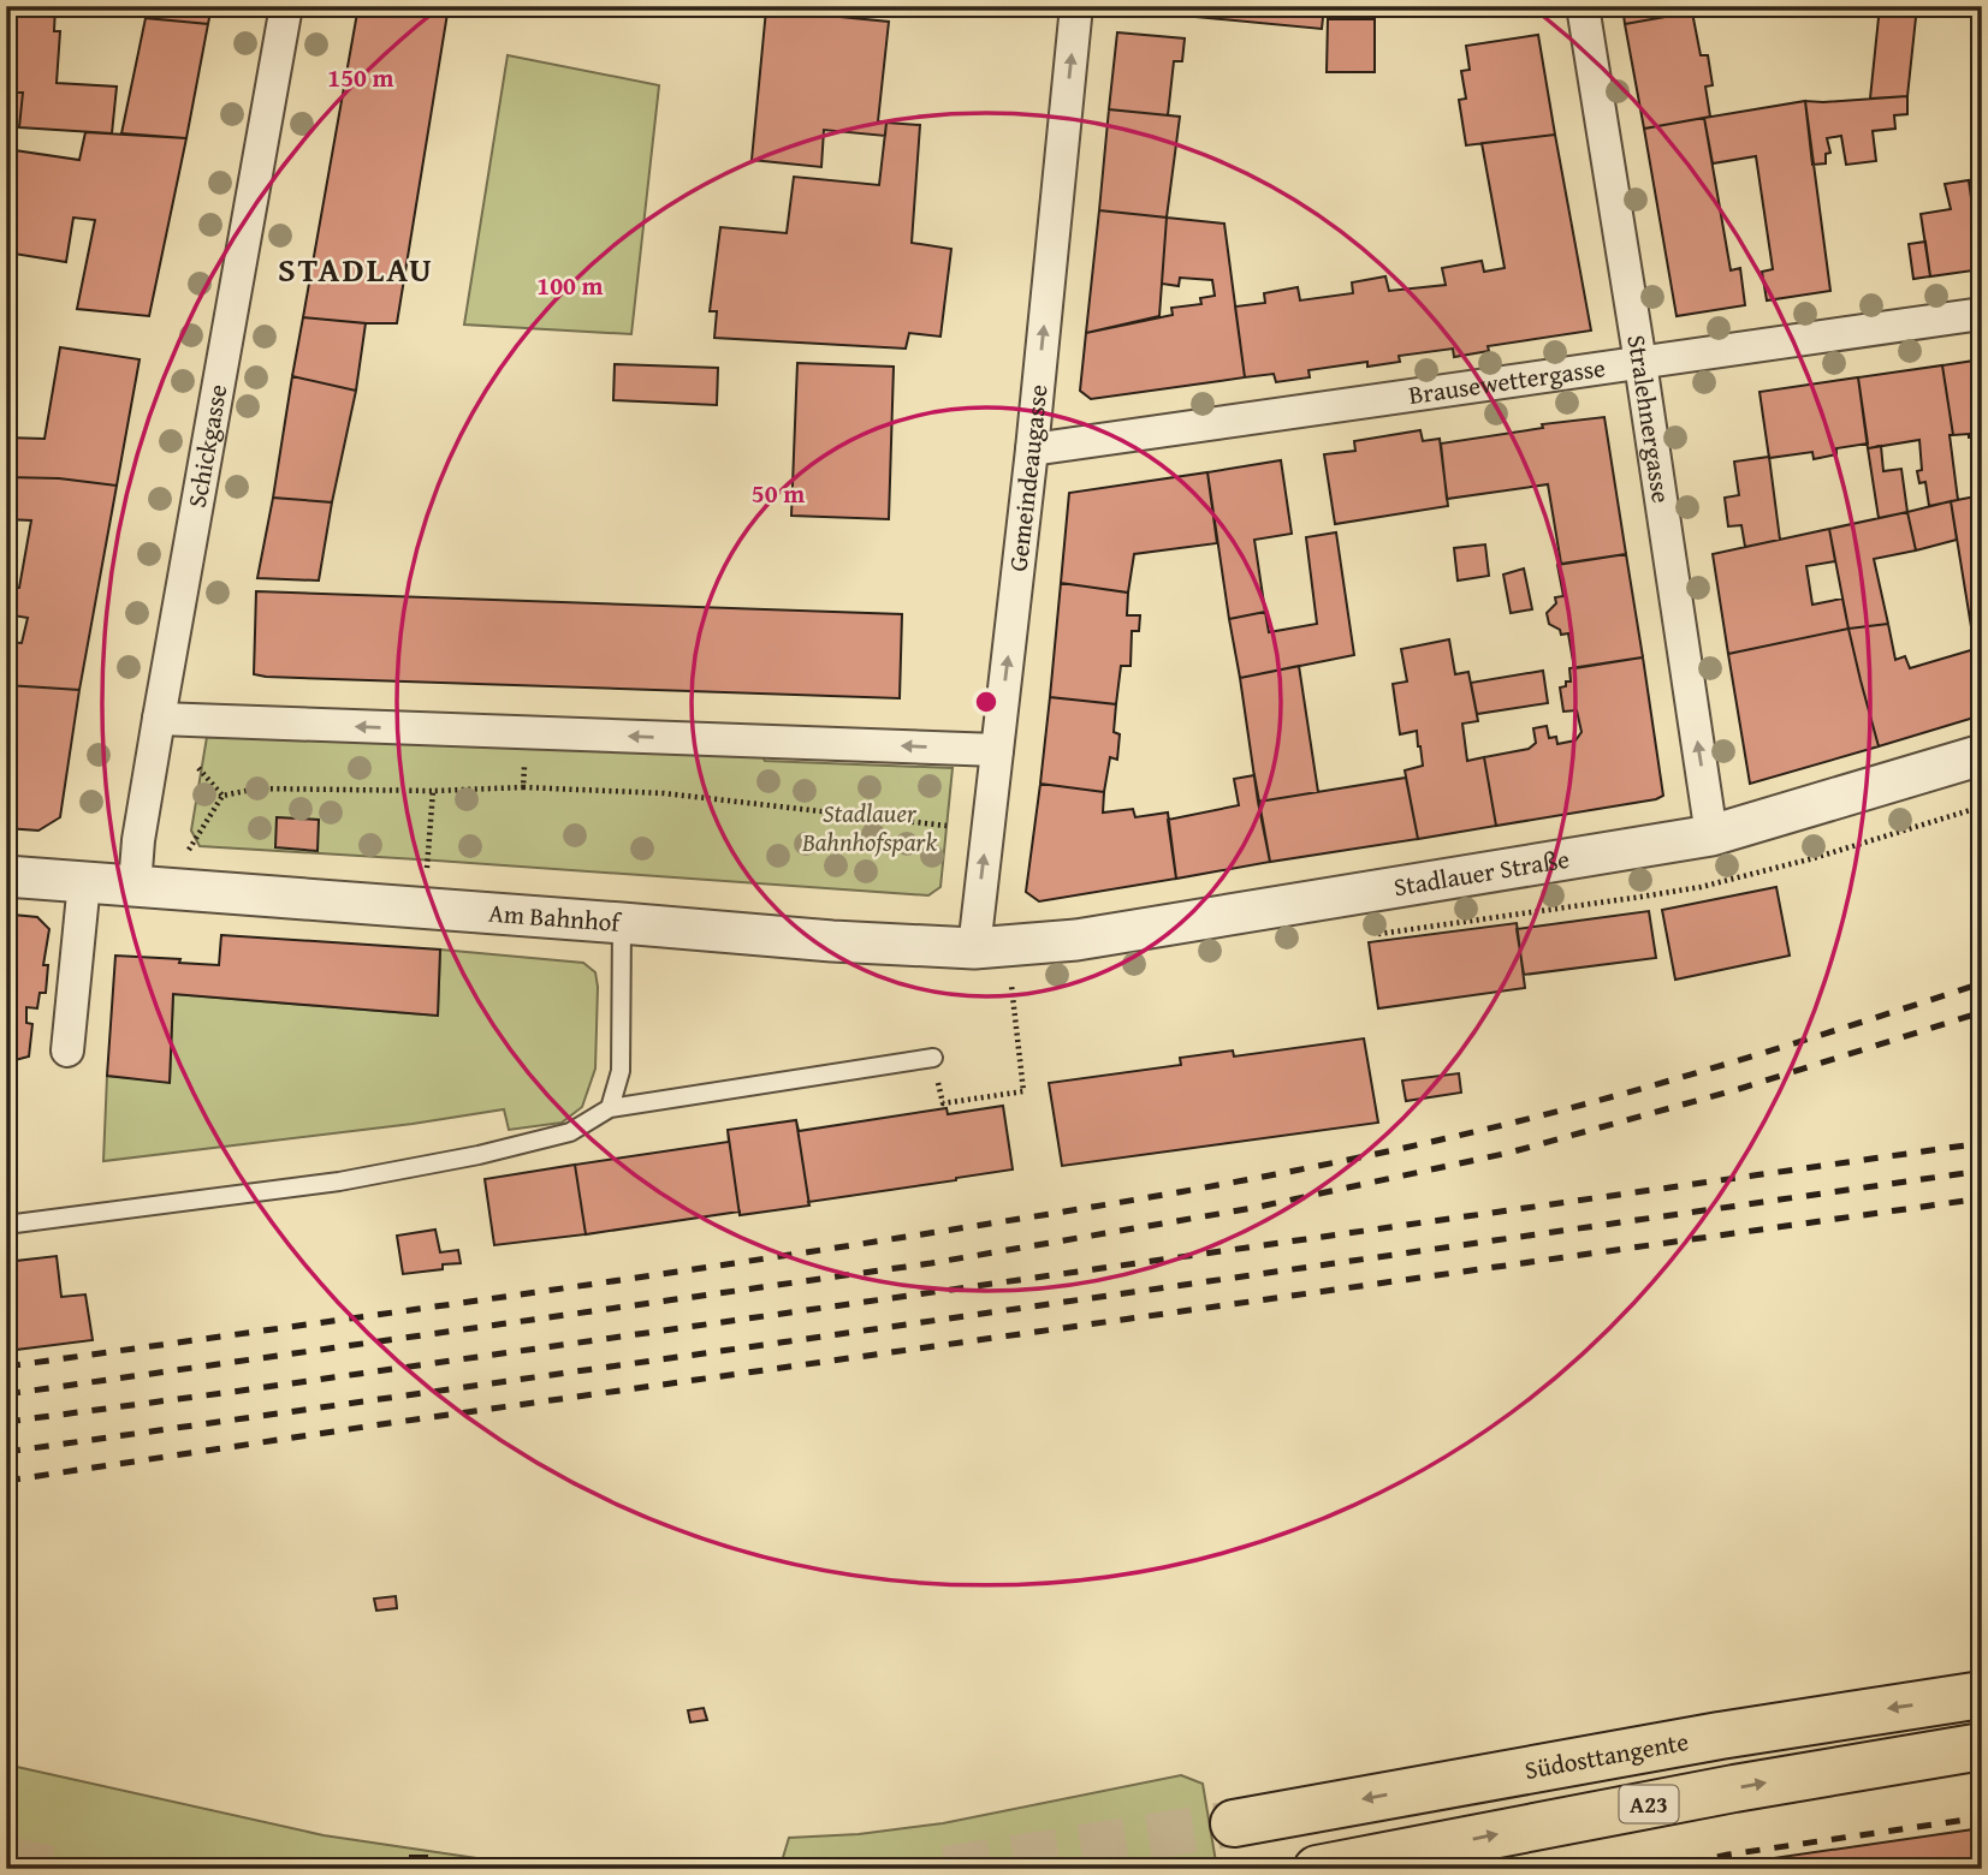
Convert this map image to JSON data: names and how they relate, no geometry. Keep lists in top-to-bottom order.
{
  "streets": {
    "highway": ["Südosttangente", "A23"],
    "street": [
      "Brausewettergasse",
      "Stralehnergasse",
      "Schickgasse",
      "Gemeindeaugasse",
      "Stadlauer Straße",
      "Am Bahnhof"
    ]
  },
  "crossings": [
    ["Brausewettergasse", "Stralehnergasse"],
    ["Brausewettergasse", "Gemeindeaugasse"],
    ["Stralehnergasse", "Stadlauer Straße"],
    ["Schickgasse", "Am Bahnhof"],
    ["Gemeindeaugasse", "Stadlauer Straße"],
    ["Gemeindeaugasse", "Am Bahnhof"],
    ["Stadlauer Straße", "Am Bahnhof"]
  ],
  "one_way": ["Stralehnergasse", "Gemeindeaugasse"],
  "districts": ["STADLAU"],
  "parks": ["Stadlauer Bahnhofspark"],
  "rings": ["150 m", "100 m", "50 m"]
}
